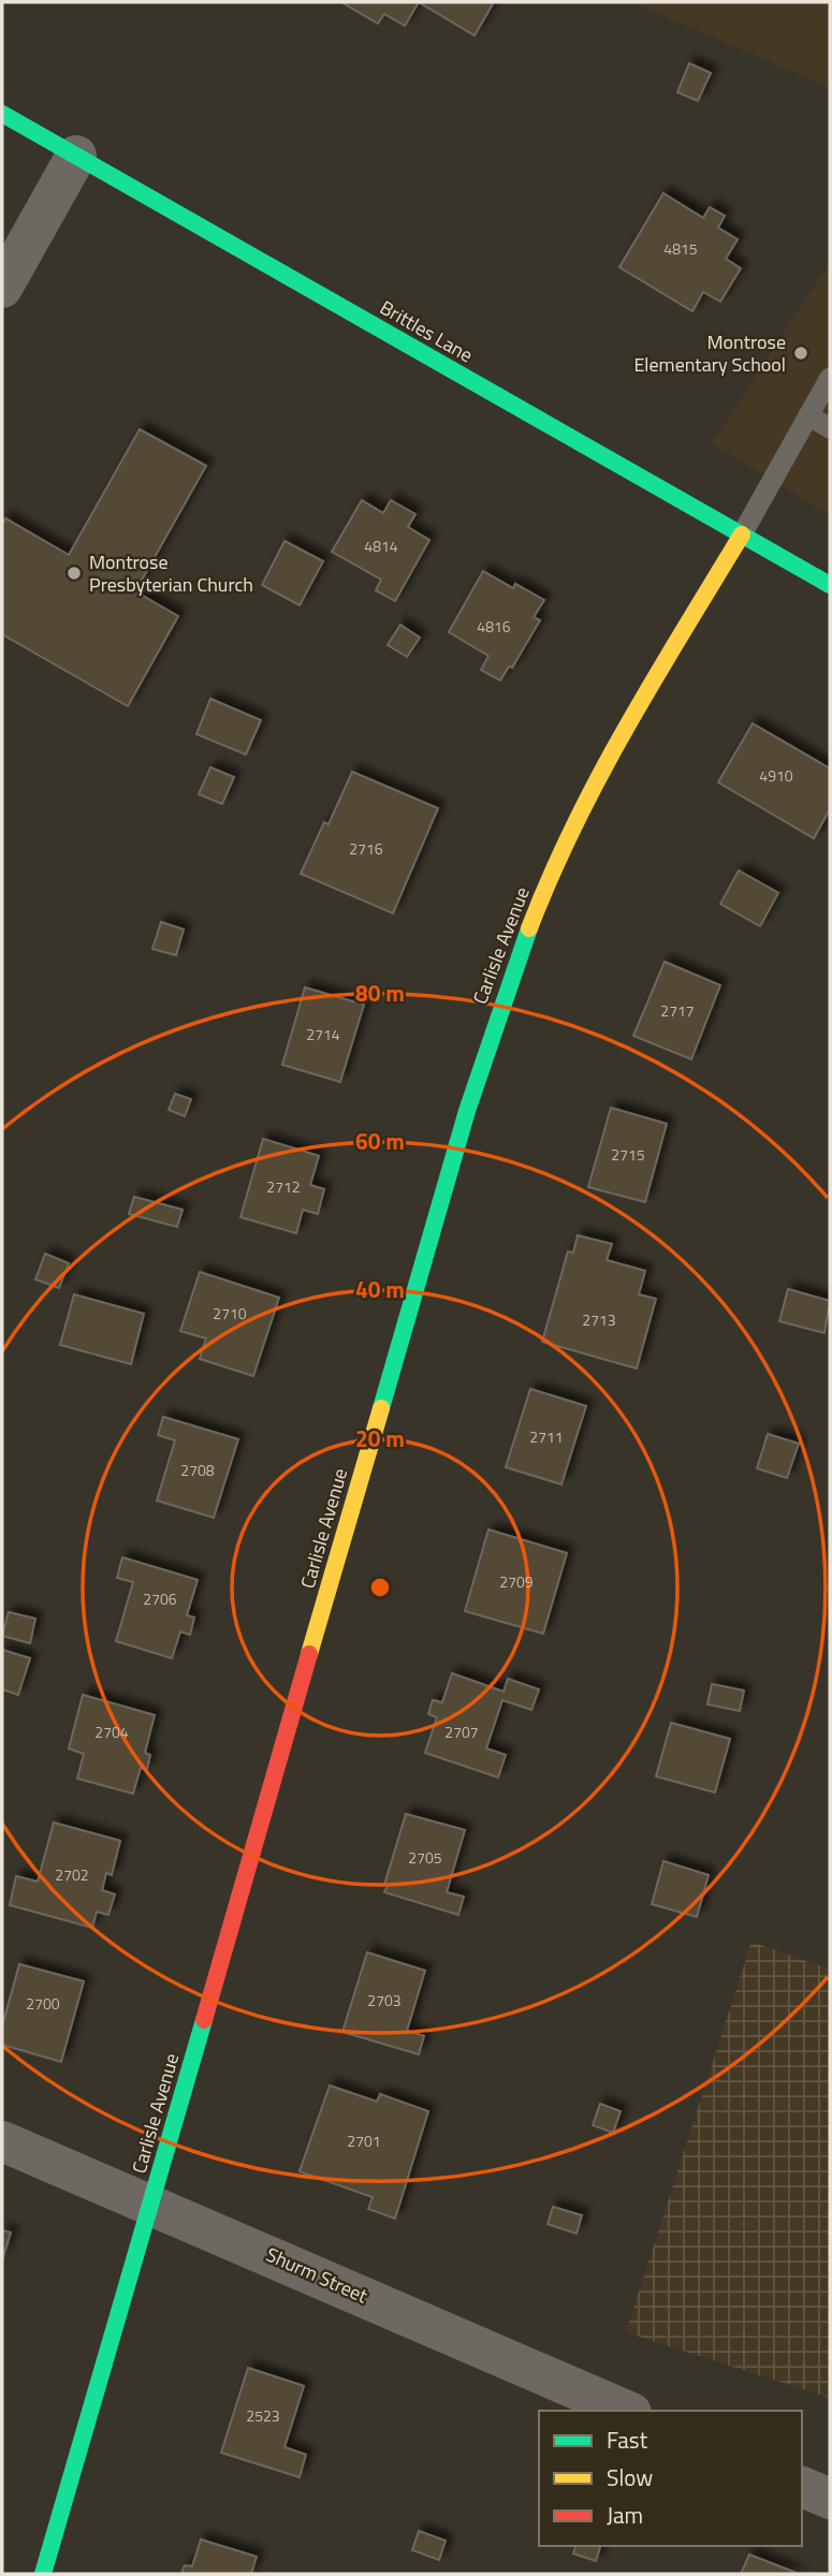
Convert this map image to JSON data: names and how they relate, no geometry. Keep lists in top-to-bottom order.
{
  "streets": {
    "street": ["Brittles Lane", "Carlisle Avenue", "Shurm Street"]
  },
  "crossings": [
    ["Brittles Lane", "Carlisle Avenue"],
    ["Carlisle Avenue", "Shurm Street"]
  ],
  "places": ["Montrose Elementary School", "Montrose Presbyterian Church"],
  "house_numbers": [
    "4815",
    "4814",
    "4816",
    "4910",
    "2716",
    "2717",
    "2714",
    "2715",
    "2712",
    "2710",
    "2713",
    "2711",
    "2708",
    "2709",
    "2706",
    "2704",
    "2707",
    "2705",
    "2702",
    "2703",
    "2700",
    "2701",
    "2523"
  ],
  "legend": ["Fast", "Slow", "Jam"],
  "rings": [
    "80 m",
    "60 m",
    "40 m",
    "20 m"
  ]
}
